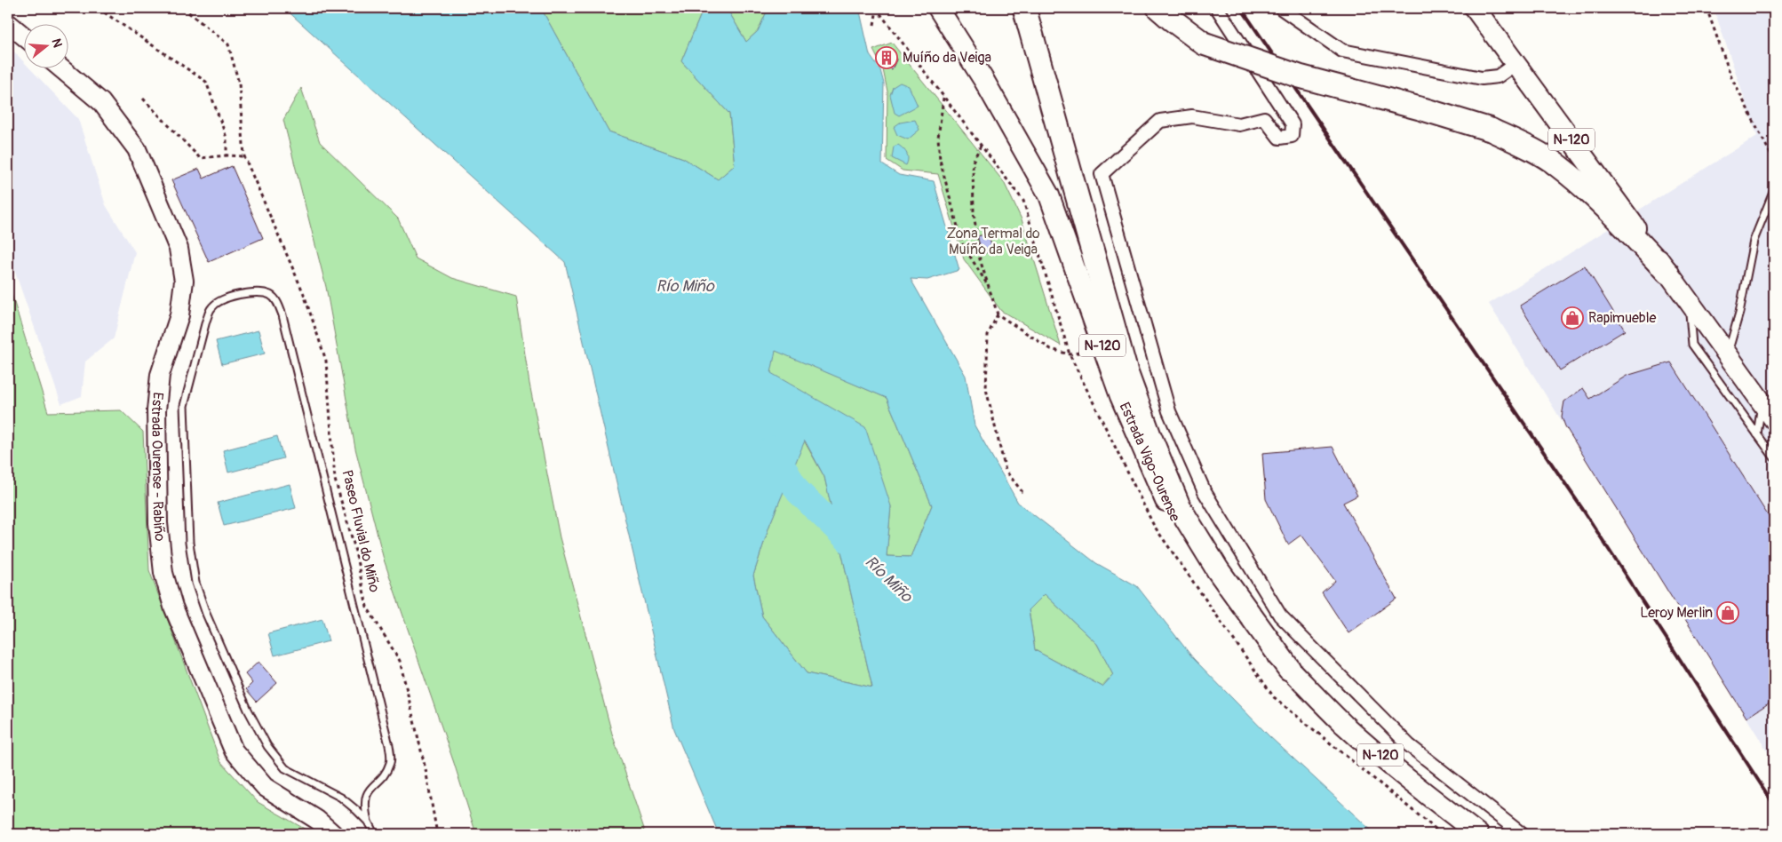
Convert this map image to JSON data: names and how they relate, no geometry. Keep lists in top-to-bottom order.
{
  "streets": {
    "highway": ["N-120", "Estrada Vigo-Ourense"],
    "main road": ["Estrada Ourense - Rabiño"],
    "path": ["Paseo Fluvial do Miño"]
  },
  "water": ["Río Miño"],
  "parks": ["Zona Termal do Muíño da Veiga"],
  "places": {
    "building": ["Muíño da Veiga"],
    "shop": ["Rapimueble", "Leroy Merlin"]
  },
  "north": "right"
}
